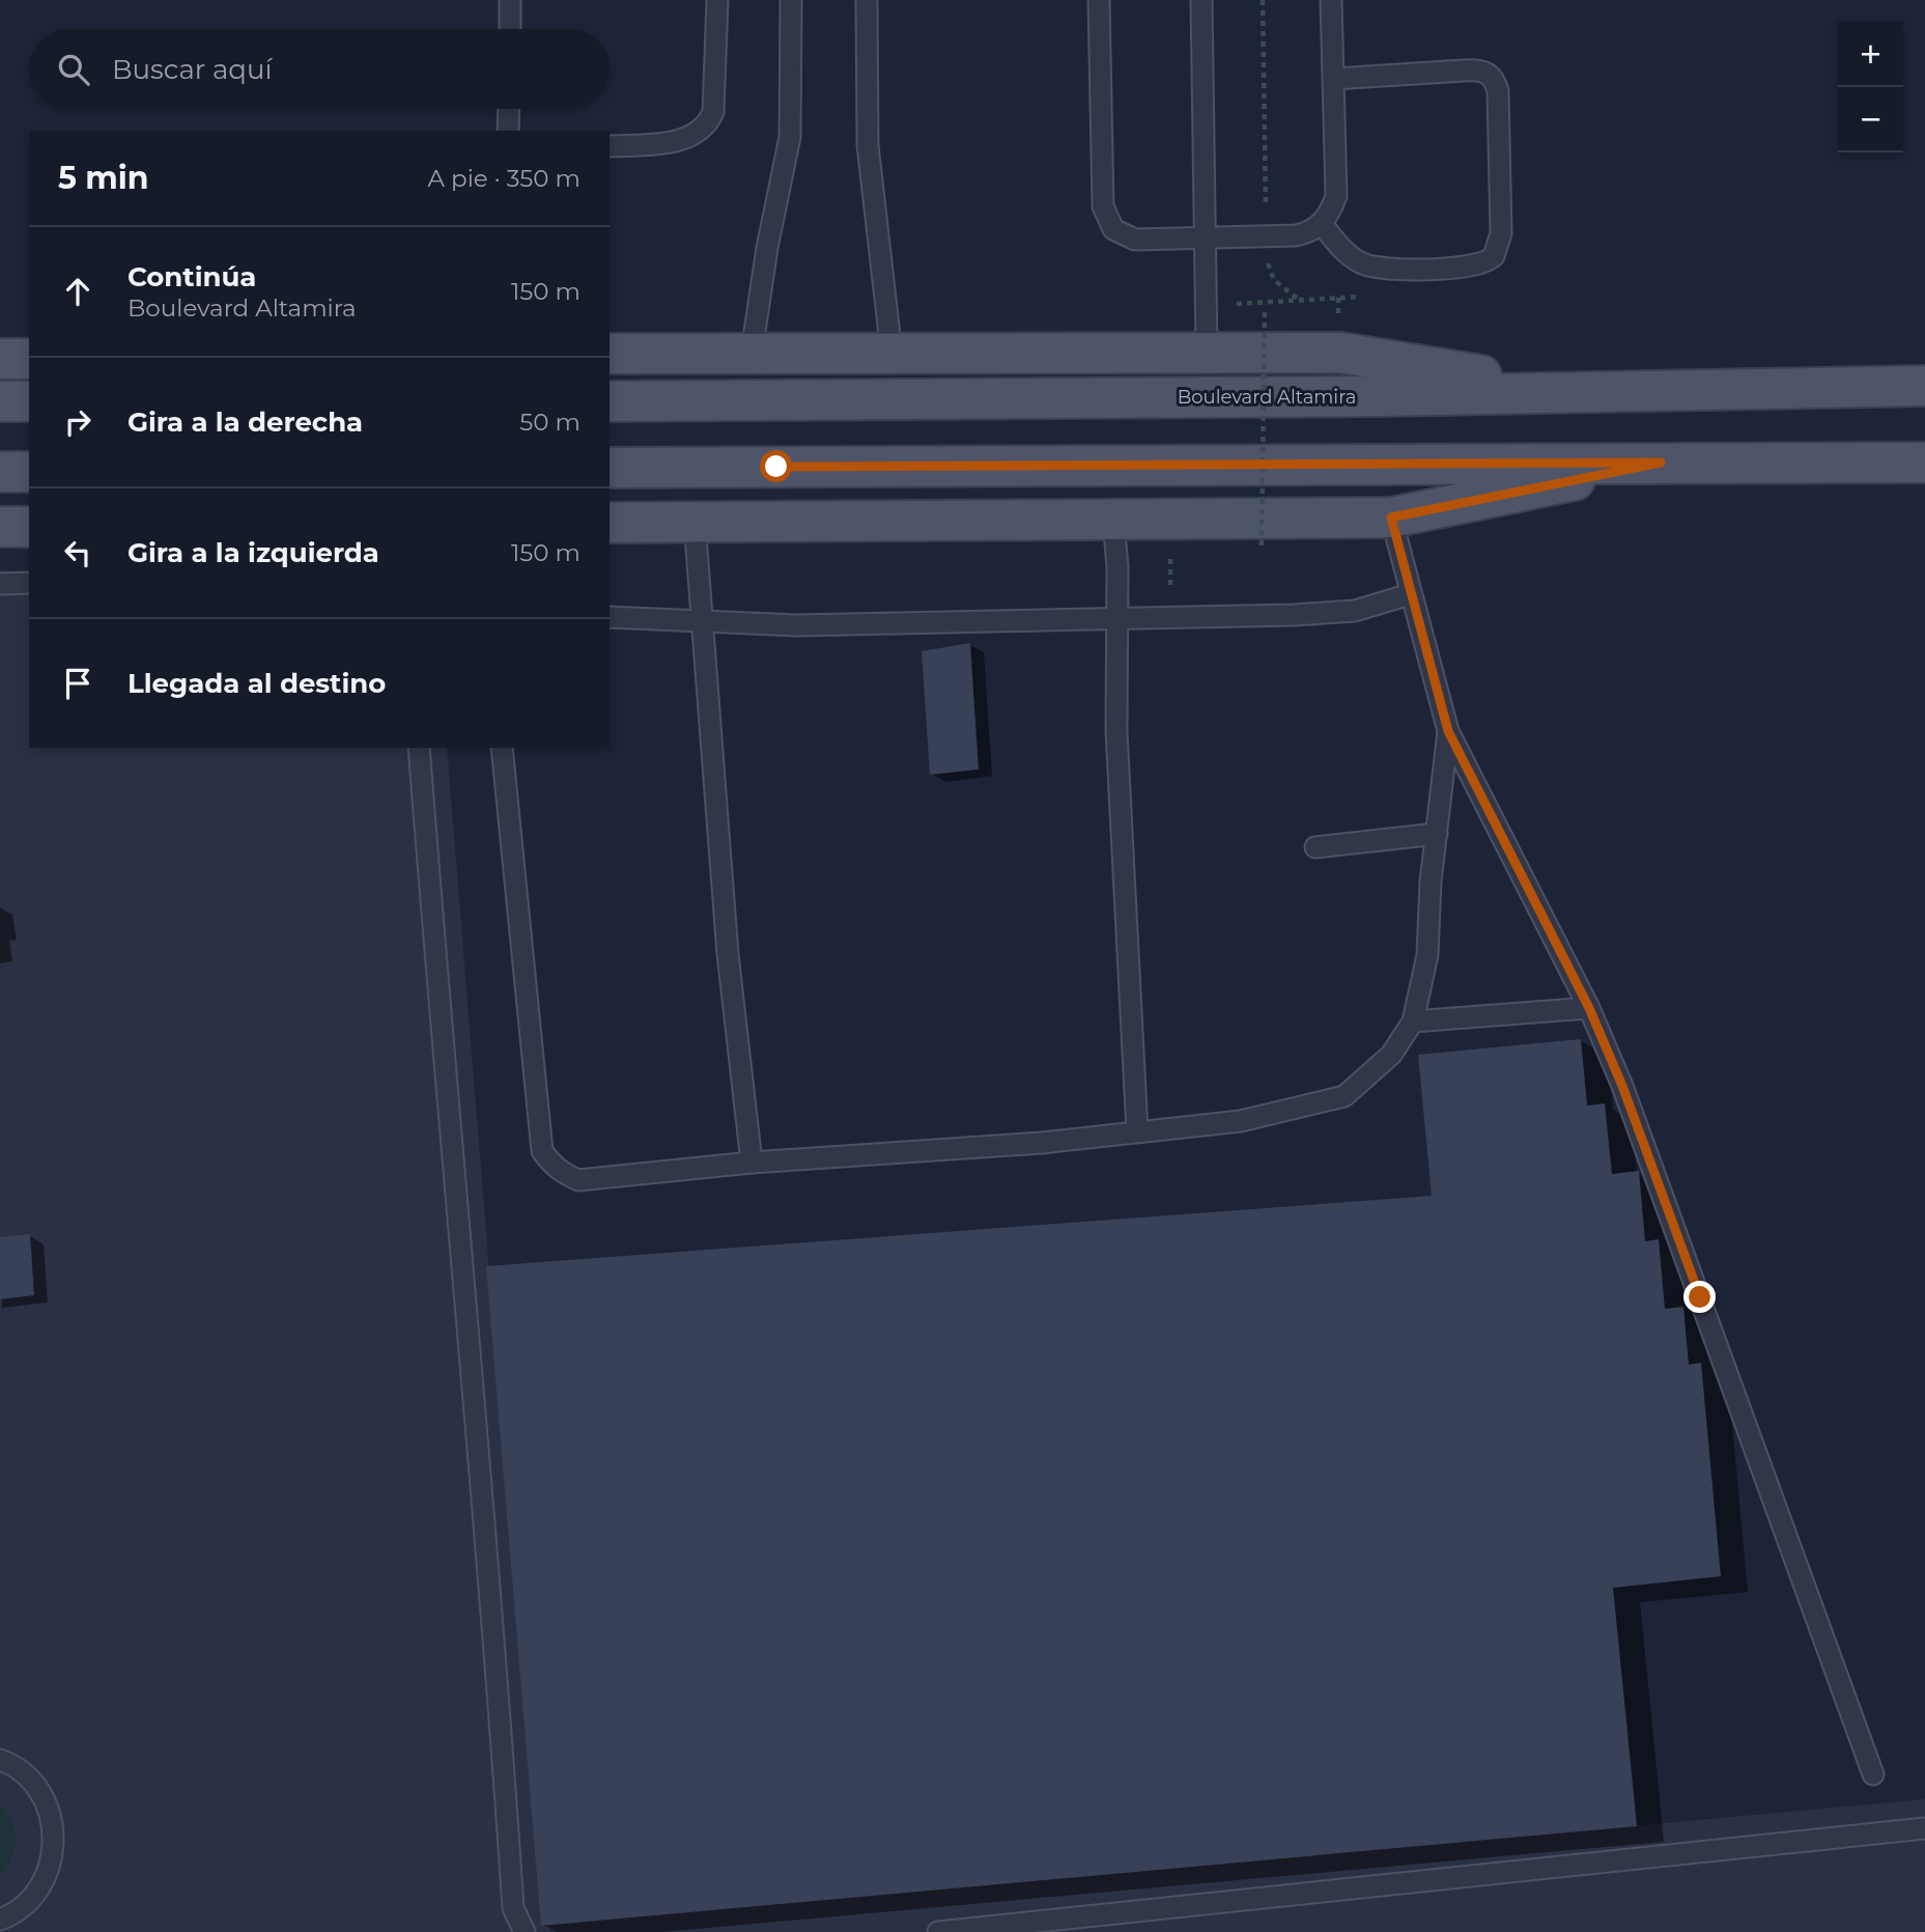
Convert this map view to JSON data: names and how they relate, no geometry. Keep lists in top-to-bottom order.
{
  "streets": {
    "main road": ["Boulevard Altamira"]
  },
  "page": {
    "map_buttons": ["+", "−"],
    "search": "Buscar aquí",
    "heading": ["5 min", "A pie · 350 m"],
    "list": [
      ["Continúa", "Boulevard Altamira", "150 m"],
      ["Gira a la derecha", "50 m"],
      ["Gira a la izquierda", "150 m"],
      "Llegada al destino"
    ]
  }
}
